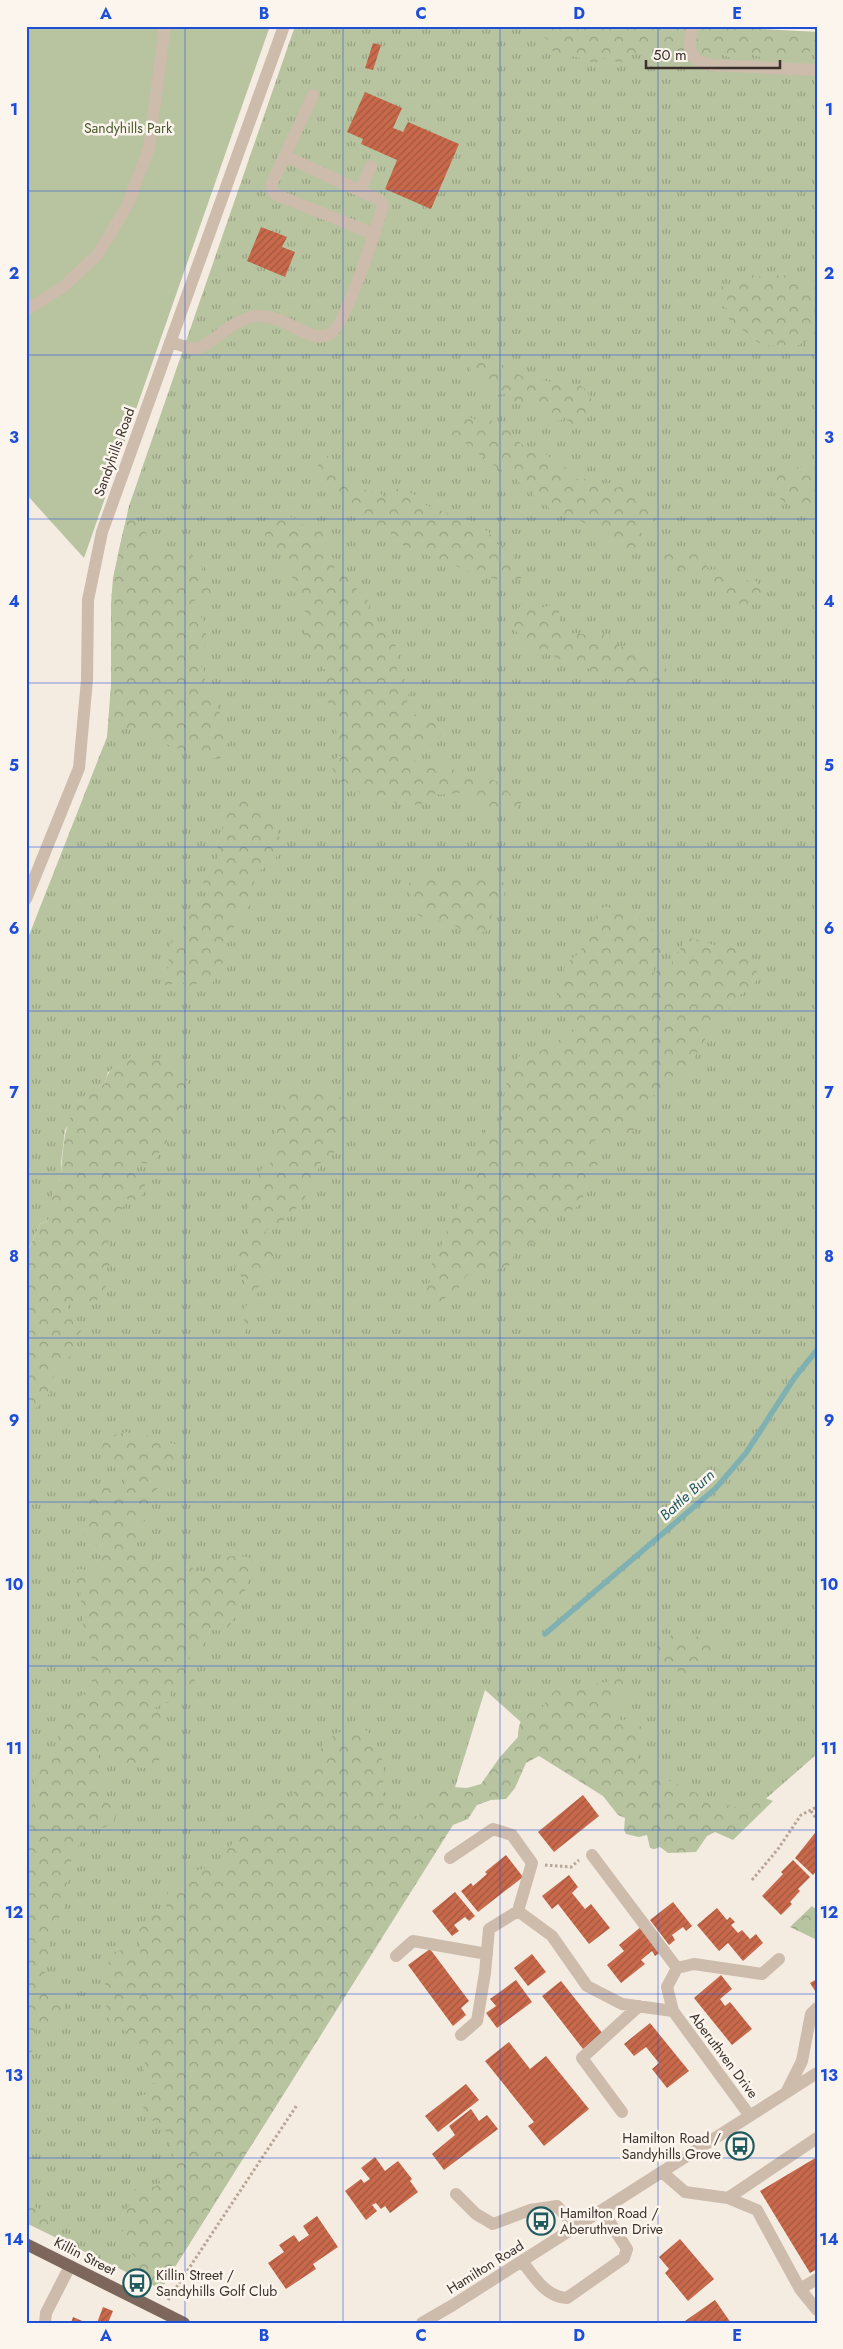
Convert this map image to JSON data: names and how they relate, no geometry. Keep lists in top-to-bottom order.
{
  "streets": {
    "main road": ["Killin Street"],
    "street": ["Sandyhills Road", "Aberuthven Drive", "Hamilton Road"]
  },
  "crossings": [
    ["Aberuthven Drive", "Hamilton Road"]
  ],
  "water": ["Battle Burn"],
  "parks": ["Sandyhills Park"],
  "places": {
    "bus stop": ["Hamilton Road / Sandyhills Grove", "Hamilton Road / Aberuthven Drive", "Killin Street / Sandyhills Golf Club"]
  },
  "scale_bar": "50 m",
  "grid": {
    "columns": [
      "A",
      "B",
      "C",
      "D",
      "E"
    ],
    "rows": [
      "1",
      "2",
      "3",
      "4",
      "5",
      "6",
      "7",
      "8",
      "9",
      "10",
      "11",
      "12",
      "13",
      "14"
    ]
  }
}
